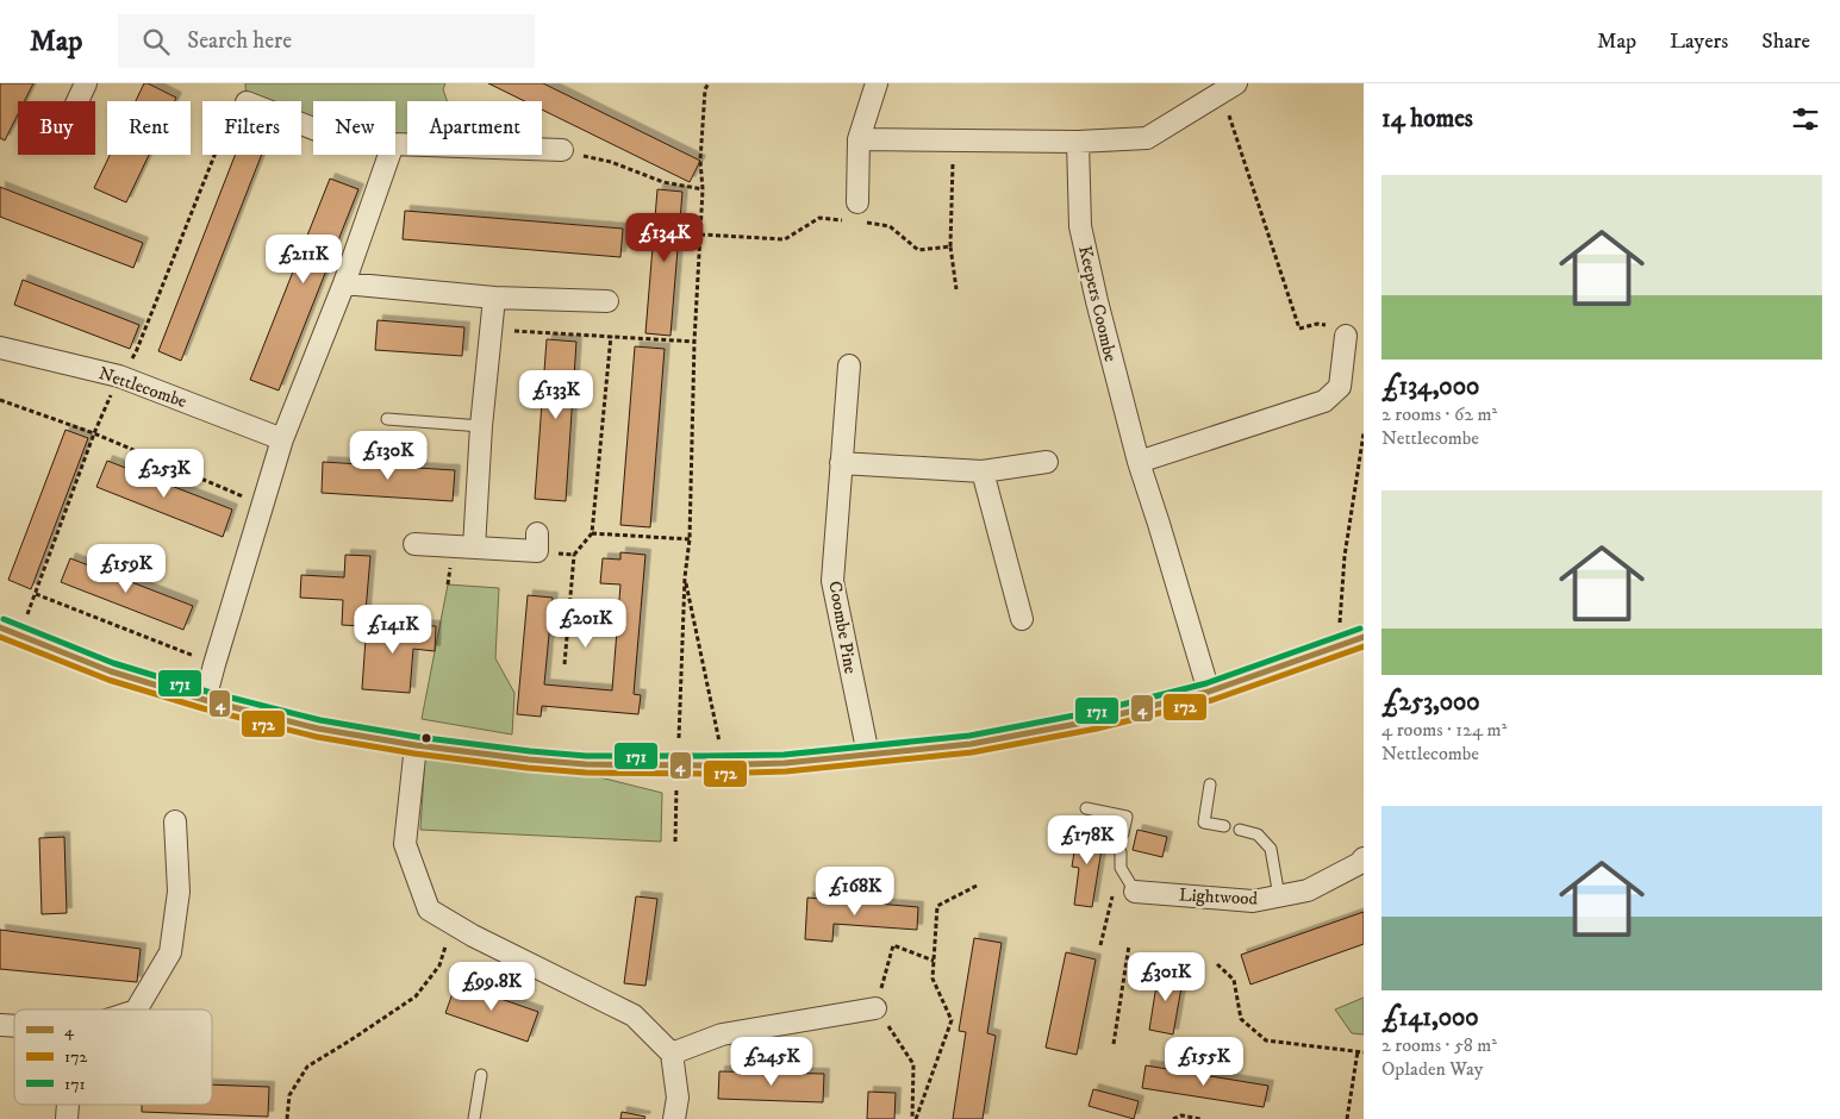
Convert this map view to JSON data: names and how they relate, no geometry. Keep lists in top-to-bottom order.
{
  "streets": {
    "street": [
      "Keepers Coombe",
      "Nettlecombe",
      "Coombe Pine",
      "Lightwood"
    ]
  },
  "lines": ["transit line 171", "transit line 4", "transit line 172"],
  "legend": ["4", "172", "171"],
  "page": {
    "header": "Map",
    "search": "Search here",
    "nav": ["Map", "Layers", "Share"],
    "heading": "14 homes",
    "chip": [
      "Buy",
      "Rent",
      "Filters",
      "New",
      "Apartment"
    ],
    "list": [
      {
        "name": "£134,000",
        "note": "2 rooms · 62 m² · Nettlecombe"
      },
      {
        "name": "£253,000",
        "note": "4 rooms · 124 m² · Nettlecombe"
      },
      {
        "name": "£141,000",
        "note": "2 rooms · 58 m² · Opladen Way"
      }
    ],
    "price": [
      "£134K",
      "£211K",
      "£133K",
      "£130K",
      "£253K",
      "£159K",
      "£201K",
      "£141K",
      "£178K",
      "£168K",
      "£301K",
      "£99.8K",
      "£245K",
      "£155K"
    ]
  }
}
